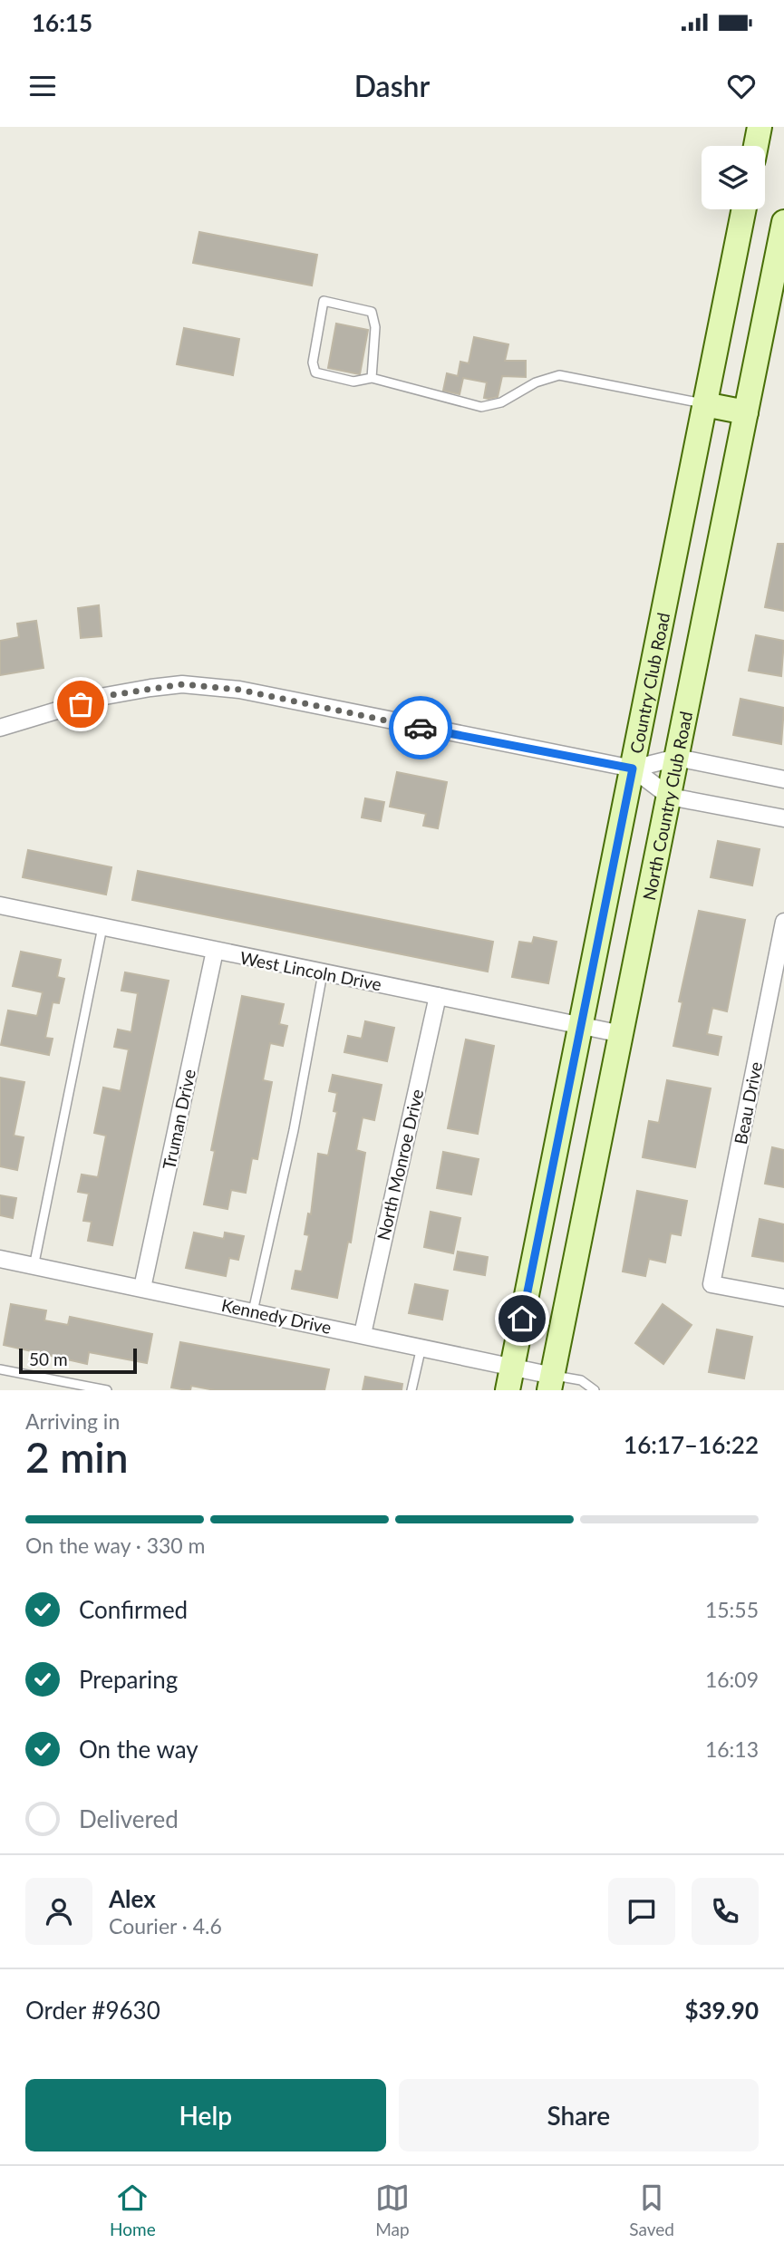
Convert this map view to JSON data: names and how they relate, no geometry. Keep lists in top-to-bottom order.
{
  "streets": {
    "main road": ["Country Club Road", "North Country Club Road"],
    "street": [
      "West Lincoln Drive",
      "Beau Drive",
      "Truman Drive",
      "North Monroe Drive",
      "Kennedy Drive"
    ]
  },
  "crossings": [
    ["Country Club Road", "West Lincoln Drive"],
    ["Country Club Road", "Kennedy Drive"],
    ["North Country Club Road", "West Lincoln Drive"],
    ["North Country Club Road", "Kennedy Drive"],
    ["West Lincoln Drive", "Truman Drive"],
    ["West Lincoln Drive", "North Monroe Drive"],
    ["Truman Drive", "Kennedy Drive"],
    ["North Monroe Drive", "Kennedy Drive"]
  ],
  "scale_bar": "50 m",
  "page": {
    "status": "16:15",
    "header": "Dashr",
    "scale": "50 m",
    "heading": ["2 min", "Arriving in", "16:17–16:22"],
    "panel": [
      "Alex",
      "Courier · 4.6",
      "Order #9630",
      "$39.90"
    ],
    "bar": "On the way · 330 m",
    "list": [
      ["Confirmed", "15:55"],
      ["Preparing", "16:09"],
      ["On the way", "16:13"],
      "Delivered"
    ],
    "buttons": ["Help", "Share"],
    "tabs": ["Home", "Map", "Saved"]
  }
}
